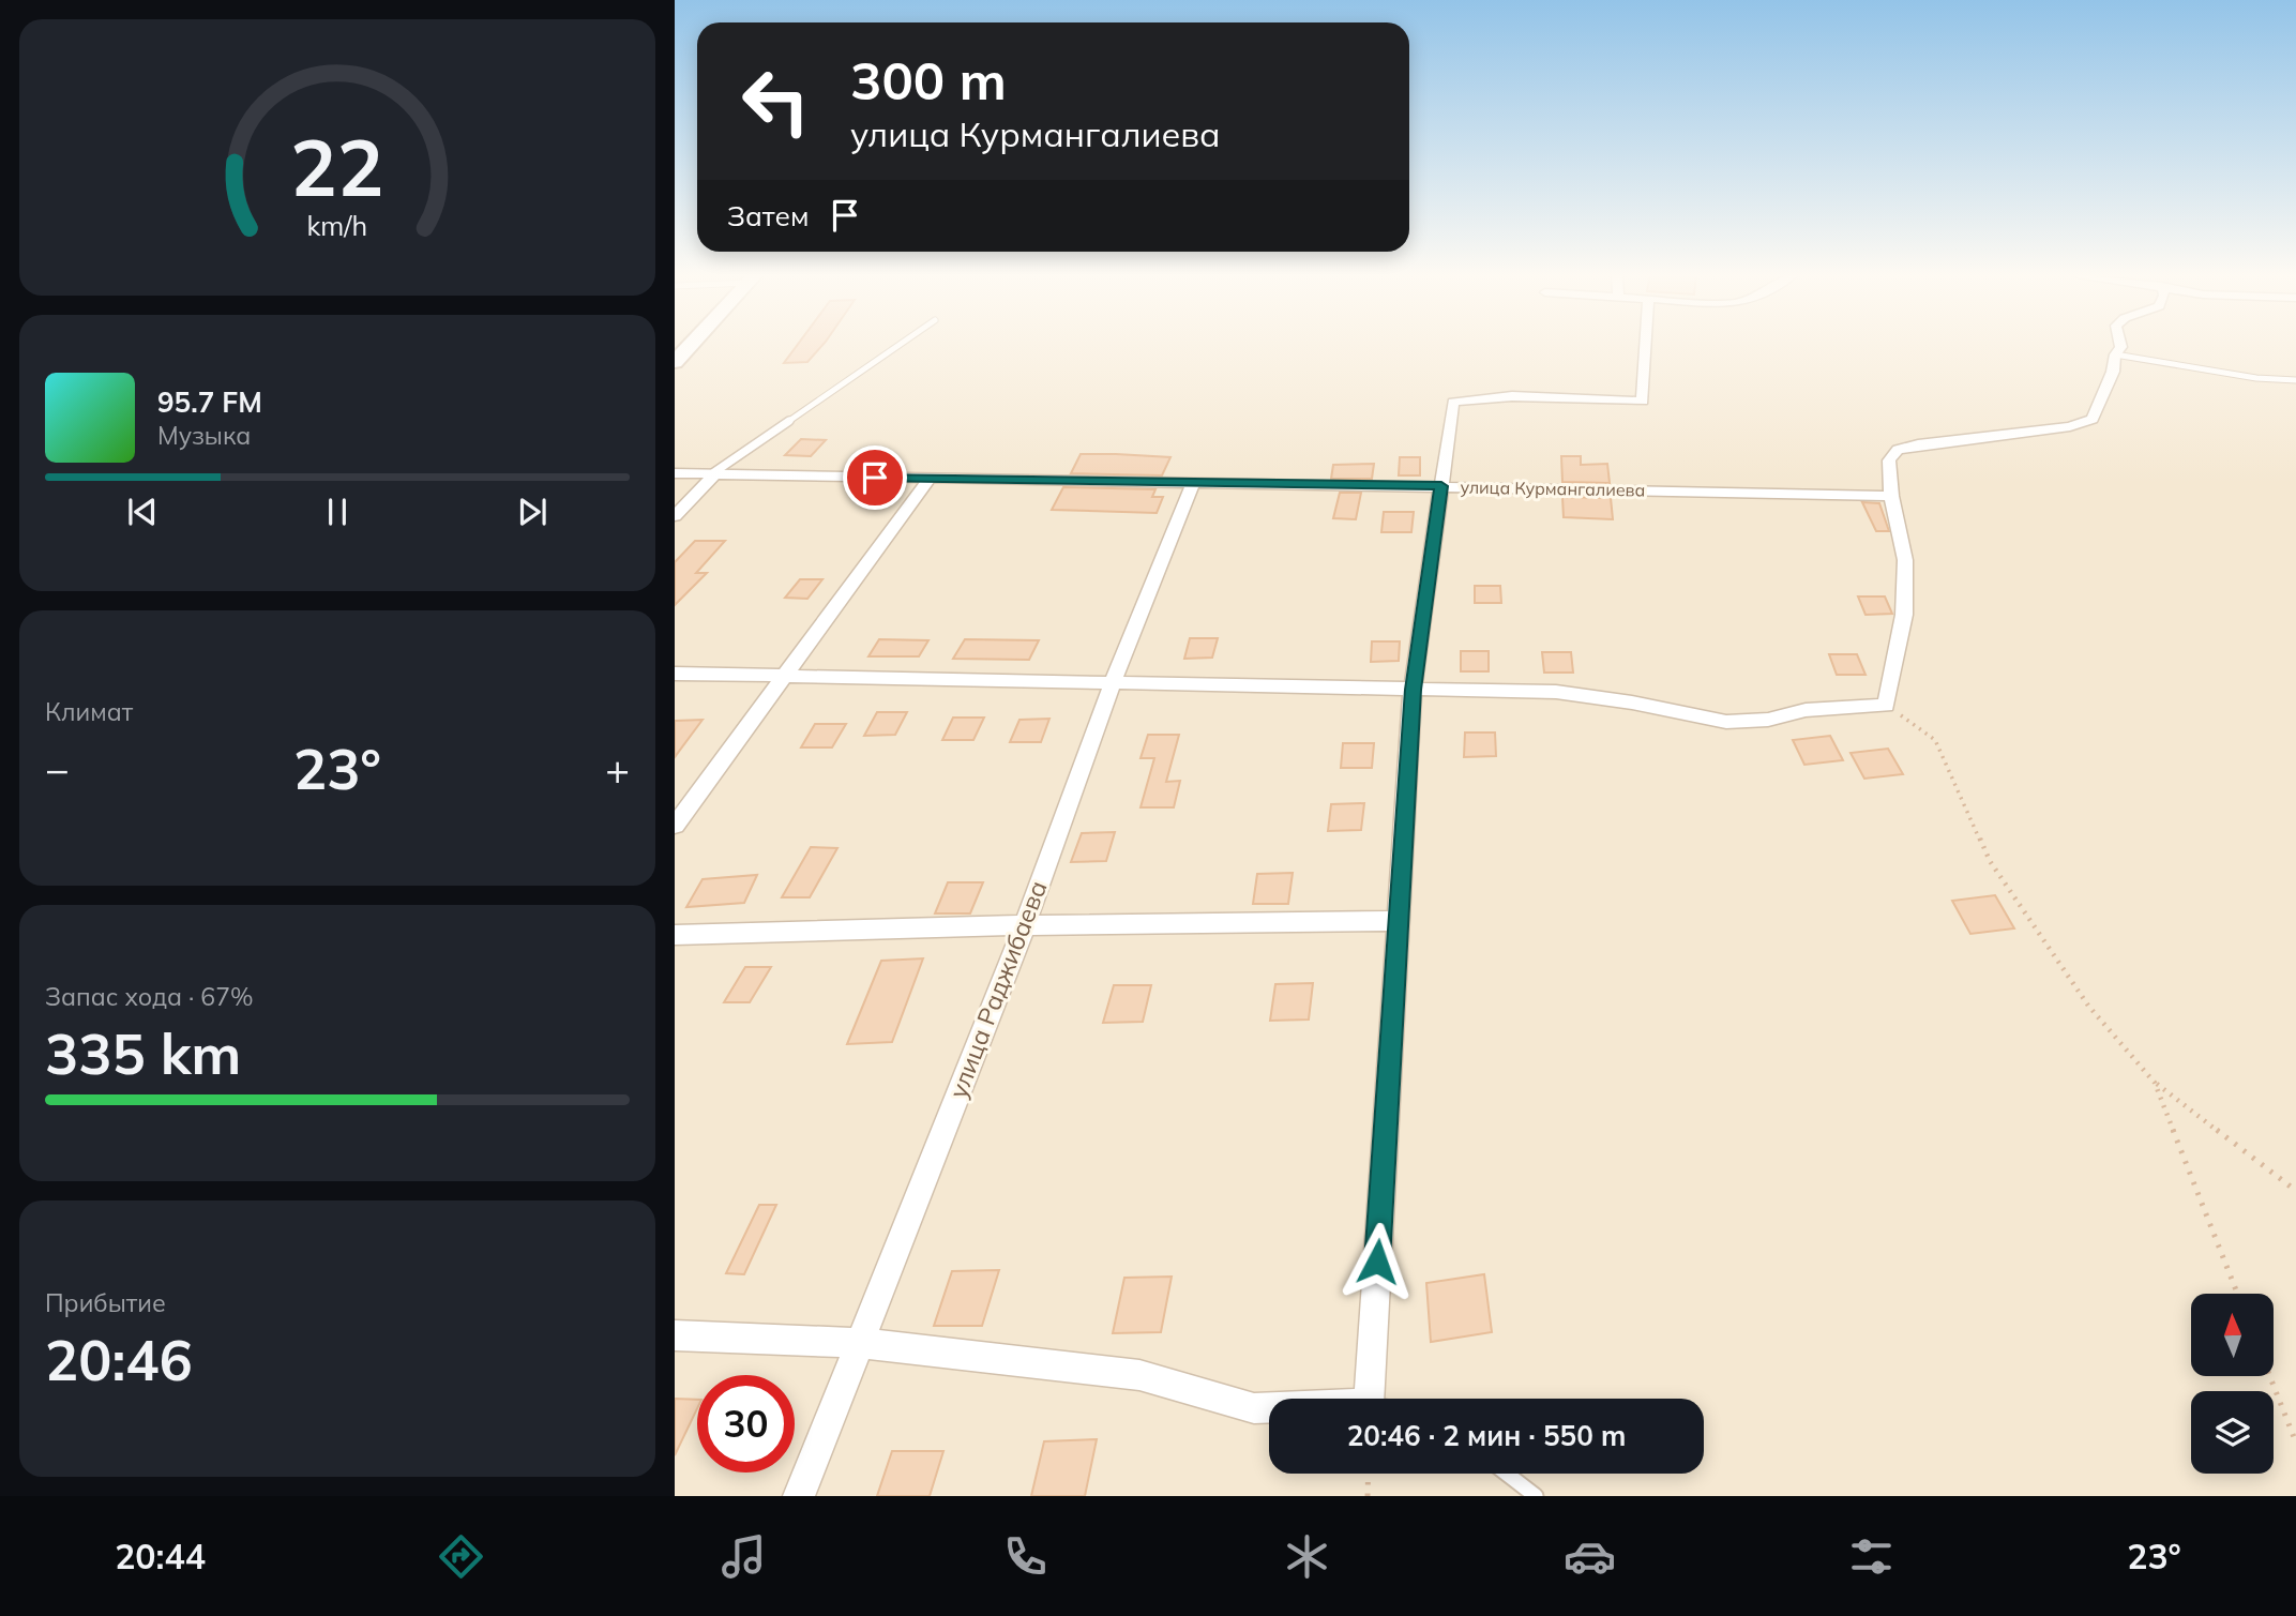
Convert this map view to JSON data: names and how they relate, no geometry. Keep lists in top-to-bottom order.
{
  "streets": {
    "street": ["улица Курмангалиева", "улица Раджибаева"]
  },
  "crossings": [
    ["улица Курмангалиева", "улица Раджибаева"]
  ],
  "north": "top",
  "page": {
    "turn": ["300 m", "улица Курмангалиева"],
    "then": "Затем",
    "song": ["95.7 FM", "Музыка"],
    "tile": [
      "Климат",
      ["Запас хода · 67%", "335 km"],
      ["Прибытие", "20:46"]
    ],
    "heat": ["−", "23°", "+"],
    "limit": "30",
    "trip": "20:46 · 2 мин · 550 m",
    "tabs": ["20:44", "23°"],
    "gauge": ["22", "km/h"]
  }
}
